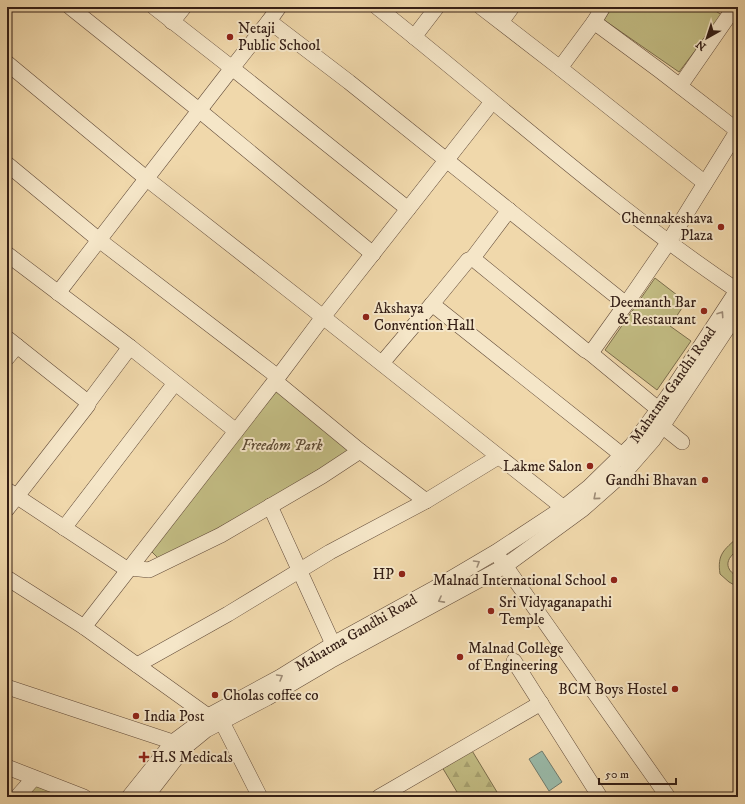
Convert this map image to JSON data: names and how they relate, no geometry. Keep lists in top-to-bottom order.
{
  "streets": {
    "street": ["Mahatma Gandhi Road"]
  },
  "parks": ["Freedom Park"],
  "places": {
    "other": [
      "Netaji Public School",
      "Chennakeshava Plaza",
      "Deemanth Bar & Restaurant",
      "Akshaya Convention Hall",
      "Lakme Salon",
      "Gandhi Bhavan",
      "HP",
      "Malnad International School",
      "Sri Vidyaganapathi Temple",
      "Malnad College of Engineering",
      "BCM Boys Hostel",
      "Cholas coffee co",
      "India Post"
    ],
    "health": ["H.S Medicals"]
  },
  "scale_bar": "50 m",
  "north": "bottom left"
}
